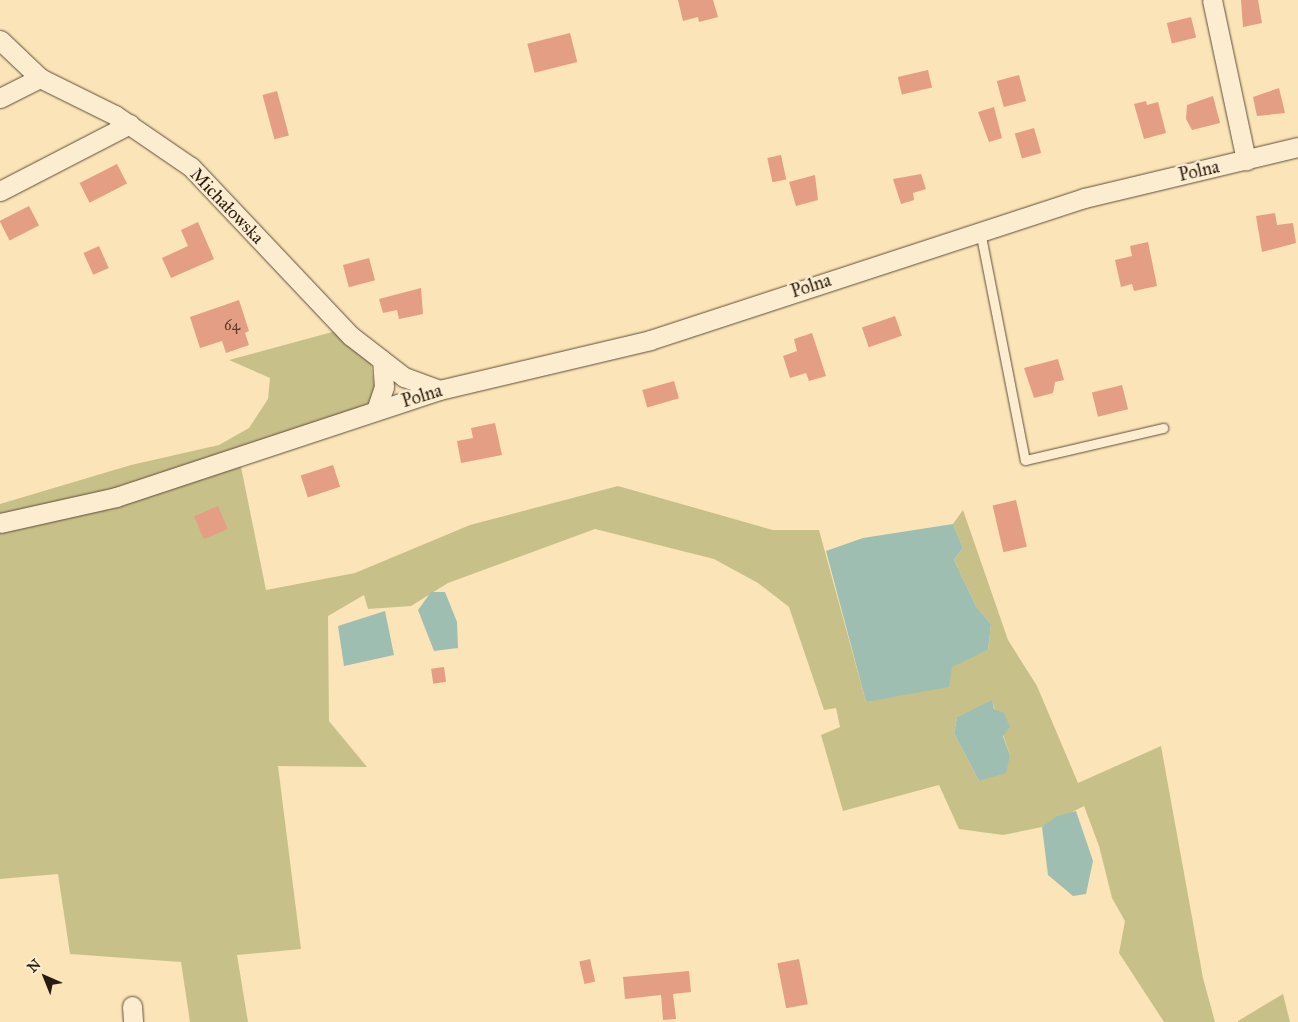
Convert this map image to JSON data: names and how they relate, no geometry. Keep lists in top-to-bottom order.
{
  "streets": {
    "street": ["Polna", "Michałowska"]
  },
  "crossings": [
    ["Polna", "Michałowska"]
  ],
  "house_numbers": ["64"],
  "north": "top left"
}
